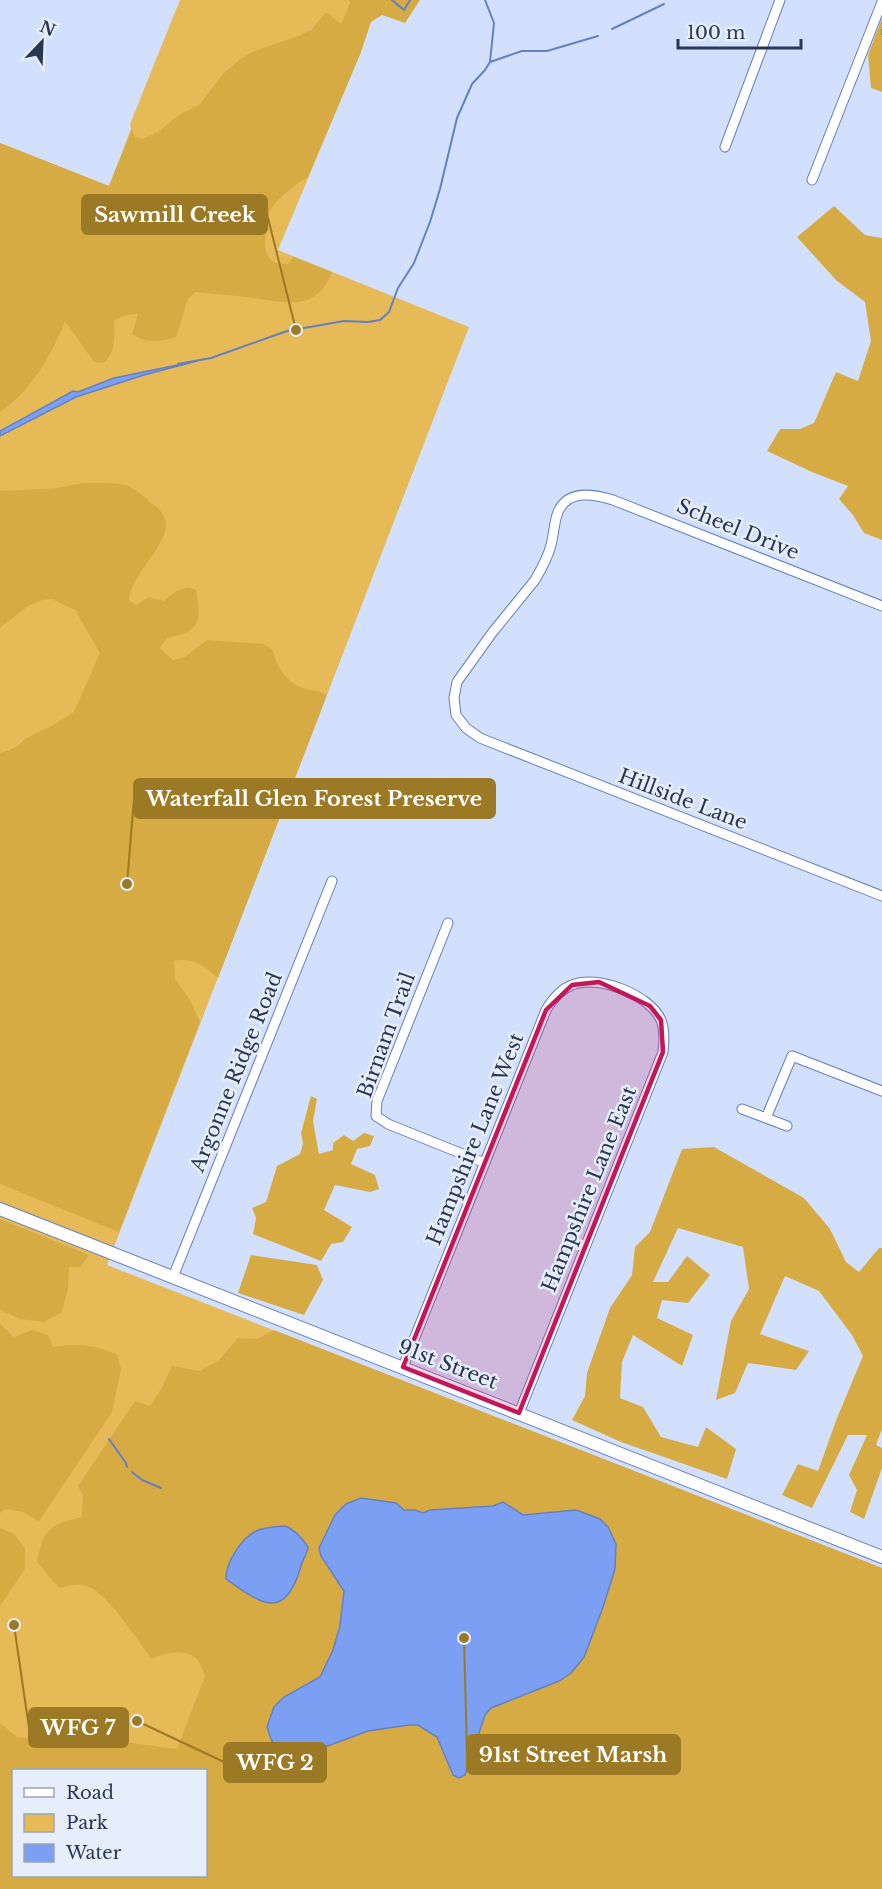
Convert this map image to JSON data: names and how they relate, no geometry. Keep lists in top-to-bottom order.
{
  "streets": {
    "main road": ["91st Street"],
    "street": [
      "Scheel Drive",
      "Hillside Lane",
      "Birnam Trail",
      "Argonne Ridge Road",
      "Hampshire Lane West",
      "Hampshire Lane East"
    ]
  },
  "crossings": [
    ["Scheel Drive", "Hillside Lane"],
    ["Birnam Trail", "Hampshire Lane West"],
    ["Argonne Ridge Road", "91st Street"],
    ["Hampshire Lane West", "Hampshire Lane East"],
    ["Hampshire Lane West", "91st Street"],
    ["Hampshire Lane East", "91st Street"]
  ],
  "places": [
    "Sawmill Creek",
    "Waterfall Glen Forest Preserve",
    "WFG 7",
    "91st Street Marsh",
    "WFG 2"
  ],
  "legend": ["Road", "Park", "Water"],
  "scale_bar": "100 m",
  "north": "top right"
}
